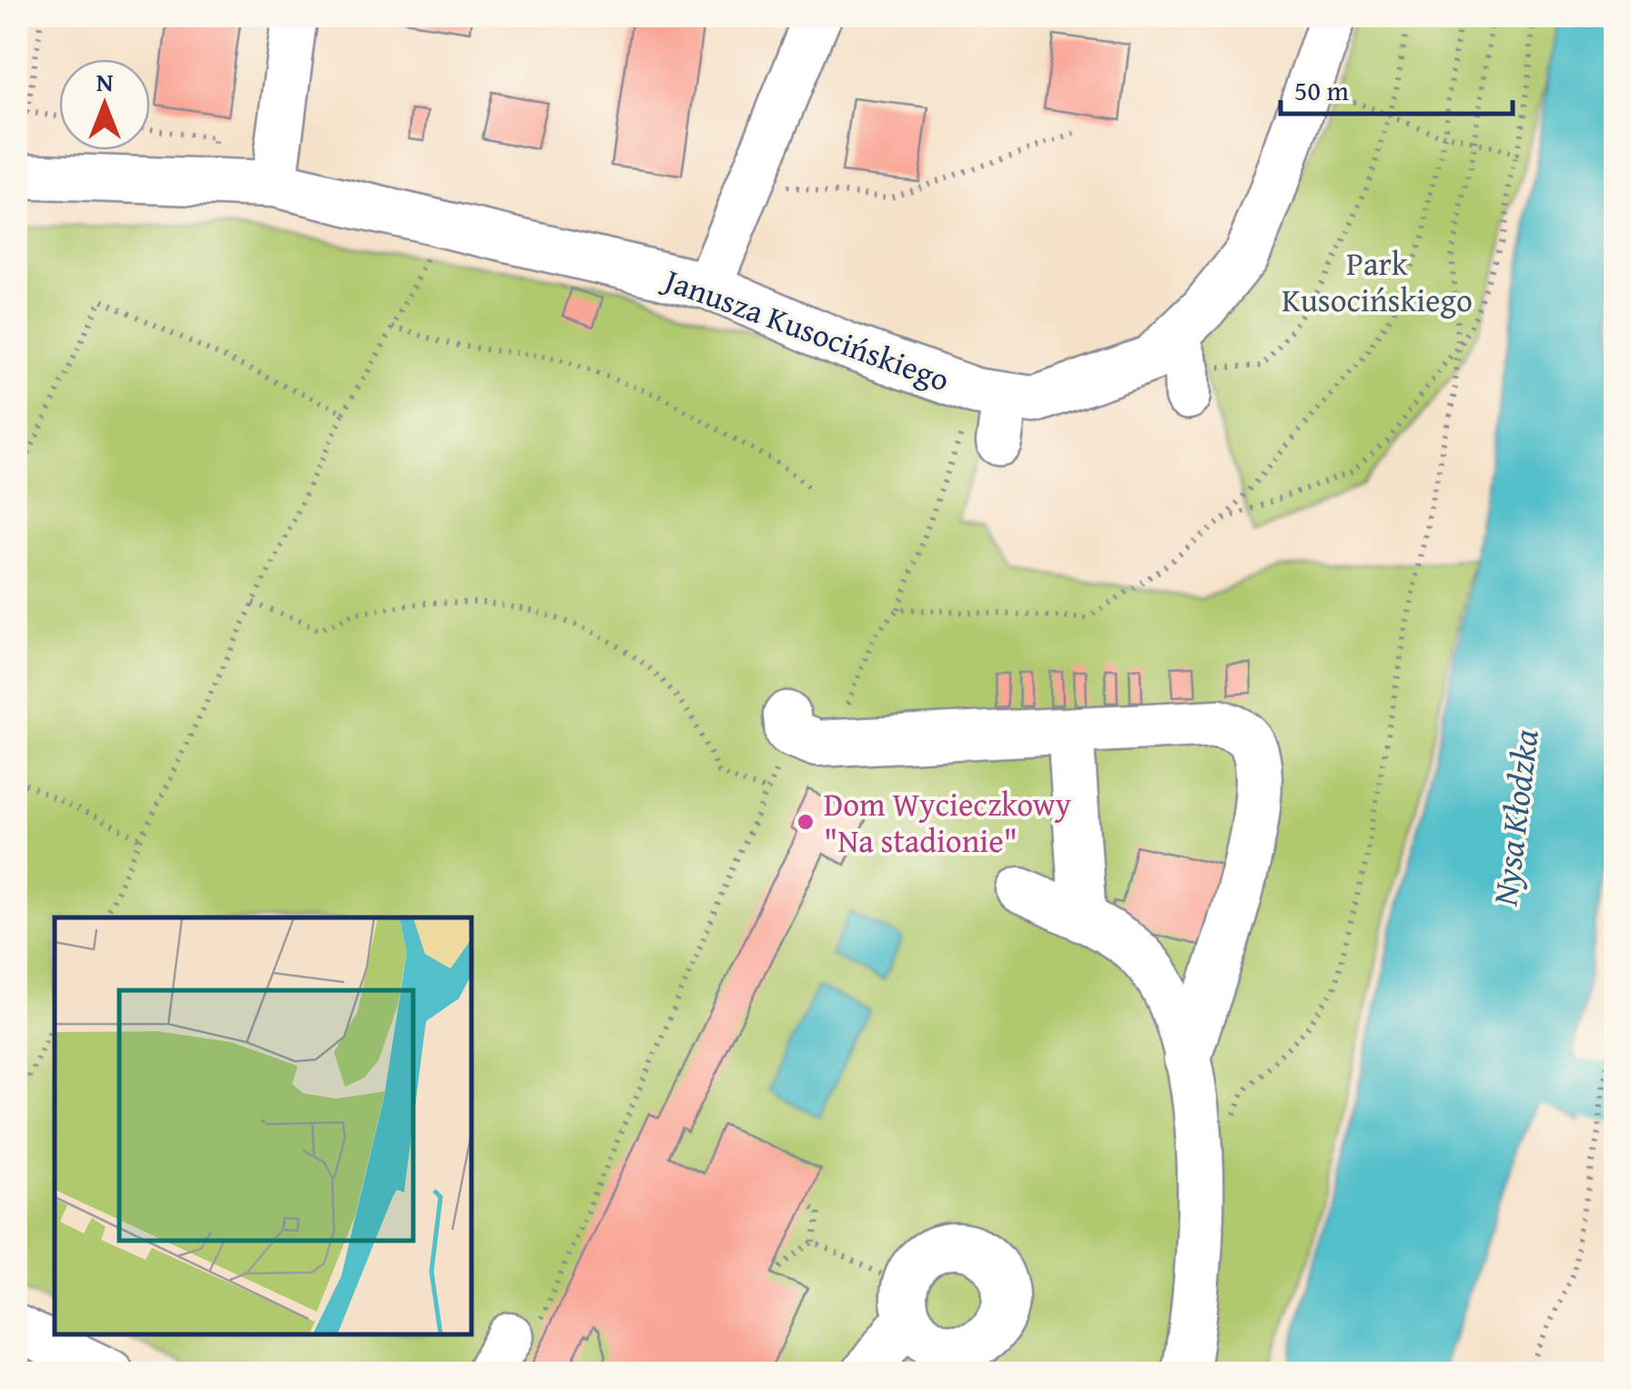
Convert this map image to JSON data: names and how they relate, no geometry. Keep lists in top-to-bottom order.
{
  "streets": {
    "street": ["Janusza Kusocińskiego"]
  },
  "water": ["Nysa Kłodzka"],
  "parks": ["Park Kusocińskiego"],
  "places": ["Dom Wycieczkowy \"Na stadionie\""],
  "scale_bar": "50 m",
  "north": "top"
}
